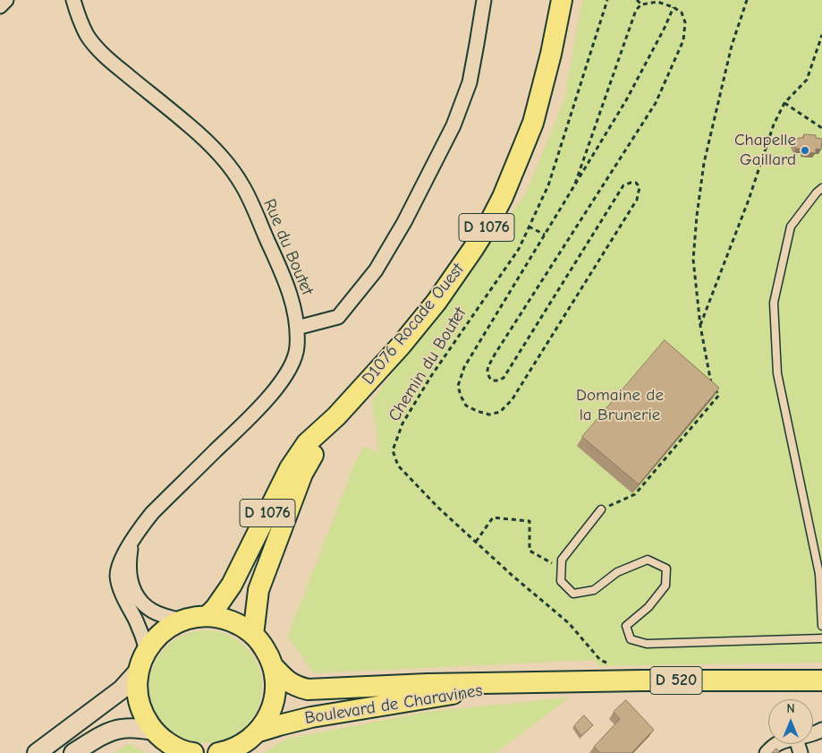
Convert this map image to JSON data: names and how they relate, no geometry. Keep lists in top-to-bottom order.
{
  "streets": {
    "main road": [
      "D 1076",
      "D1076 Rocade Ouest",
      "D 520",
      "Boulevard de Charavines"
    ],
    "street": ["Rue du Boutet"],
    "path": ["Chemin du Boutet"]
  },
  "crossings": [
    ["Rue du Boutet", "Boulevard de Charavines"],
    ["D1076 Rocade Ouest", "Boulevard de Charavines"]
  ],
  "parks": ["Domaine de la Brunerie"],
  "places": ["Chapelle Gaillard"],
  "north": "top"
}
